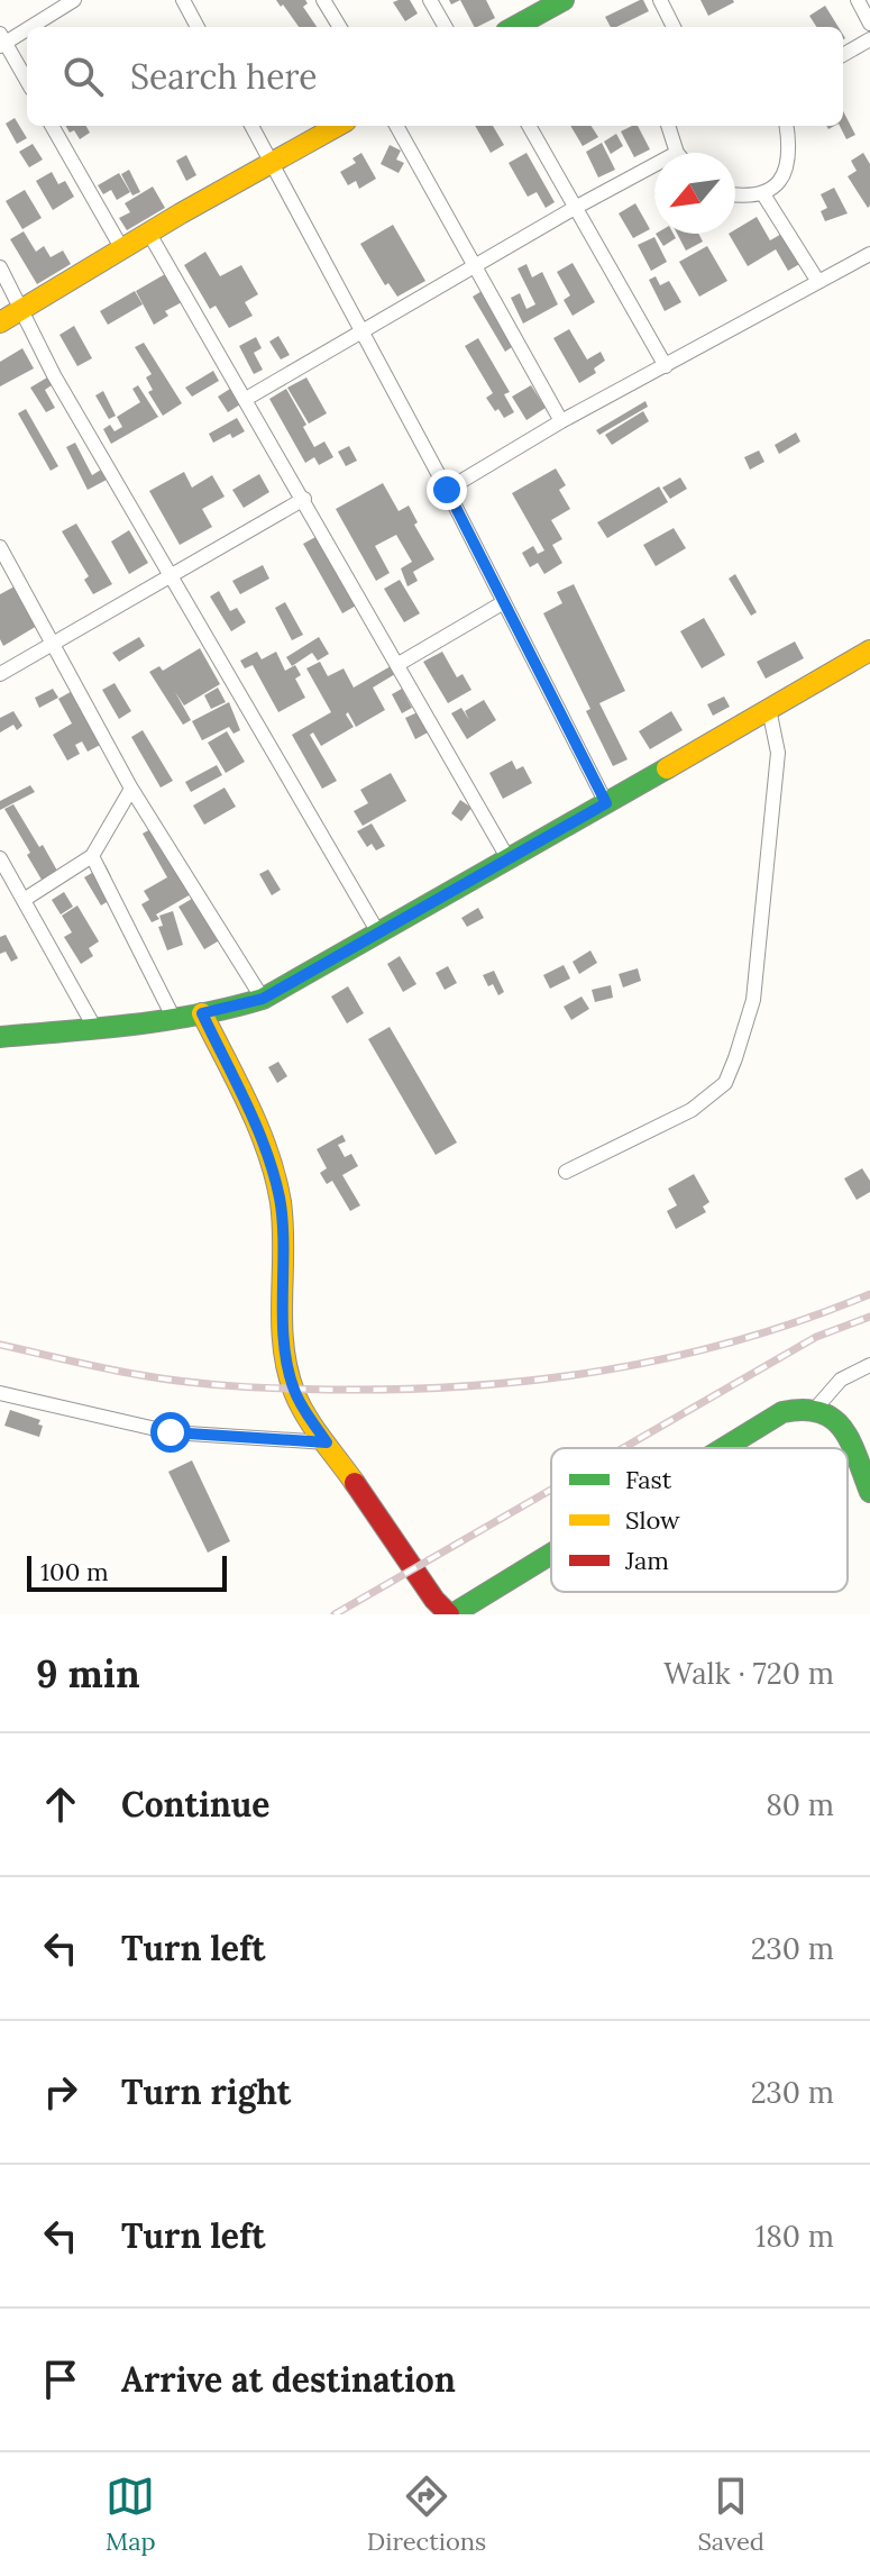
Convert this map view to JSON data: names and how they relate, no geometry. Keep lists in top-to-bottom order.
{
  "legend": ["Fast", "Slow", "Jam"],
  "scale_bar": "100 m",
  "north": "bottom left",
  "page": {
    "search": "Search here",
    "scale": "100 m",
    "heading": ["9 min", "Walk · 720 m"],
    "list": [
      ["Continue", "80 m"],
      ["Turn left", "230 m"],
      ["Turn right", "230 m"],
      ["Turn left", "180 m"],
      "Arrive at destination"
    ],
    "nav": ["Map", "Directions", "Saved"]
  }
}
